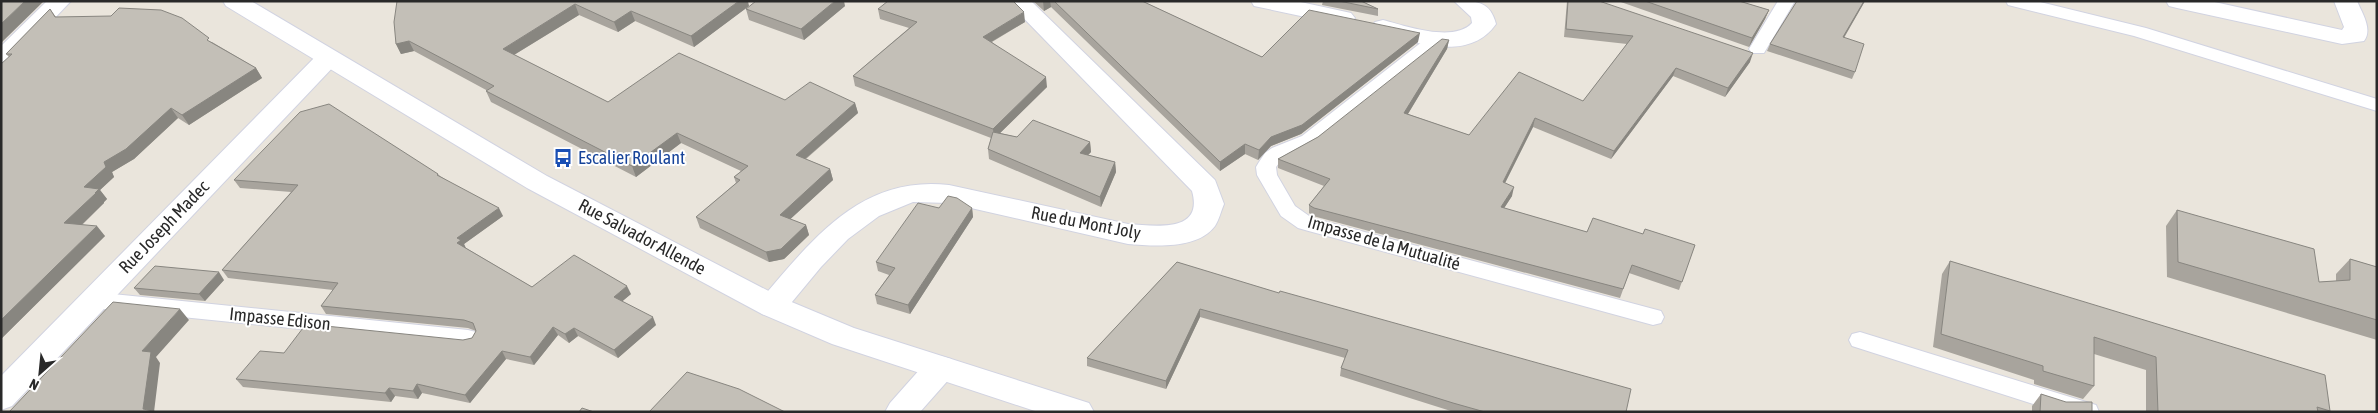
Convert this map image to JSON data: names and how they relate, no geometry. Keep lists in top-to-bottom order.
{
  "streets": {
    "street": ["Rue du Mont Joly", "Rue Joseph Madec", "Rue Salvador Allende"],
    "lane": ["Impasse de la Mutualité", "Impasse Edison"]
  },
  "crossings": [
    ["Rue du Mont Joly", "Rue Salvador Allende"],
    ["Rue Joseph Madec", "Rue Salvador Allende"],
    ["Rue Joseph Madec", "Impasse Edison"]
  ],
  "places": {
    "bus stop": ["Escalier Roulant"]
  },
  "north": "bottom left"
}
